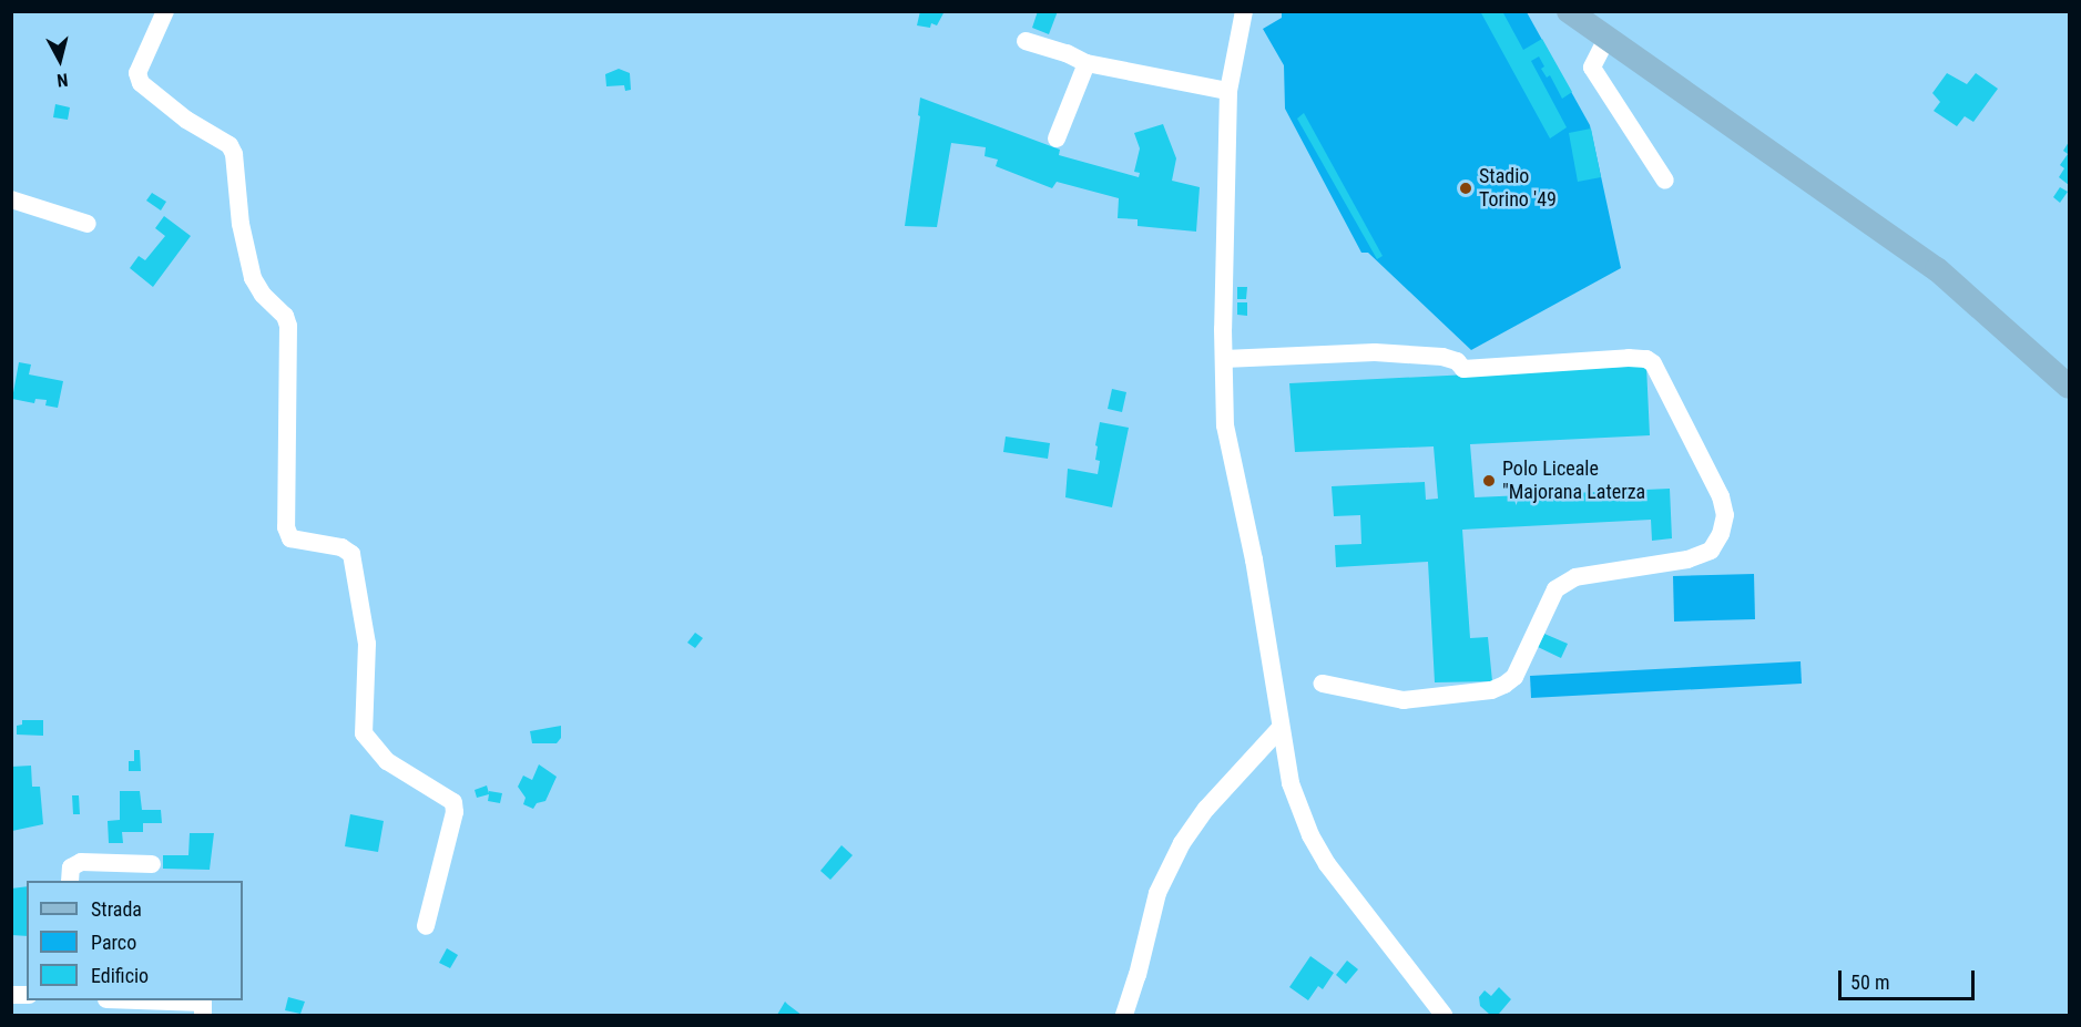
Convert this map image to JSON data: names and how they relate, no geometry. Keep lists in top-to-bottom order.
{
  "places": ["Stadio Torino '49", "Polo Liceale \"Majorana Laterza"],
  "legend": ["Strada", "Parco", "Edificio"],
  "scale_bar": "50 m",
  "north": "bottom"
}
